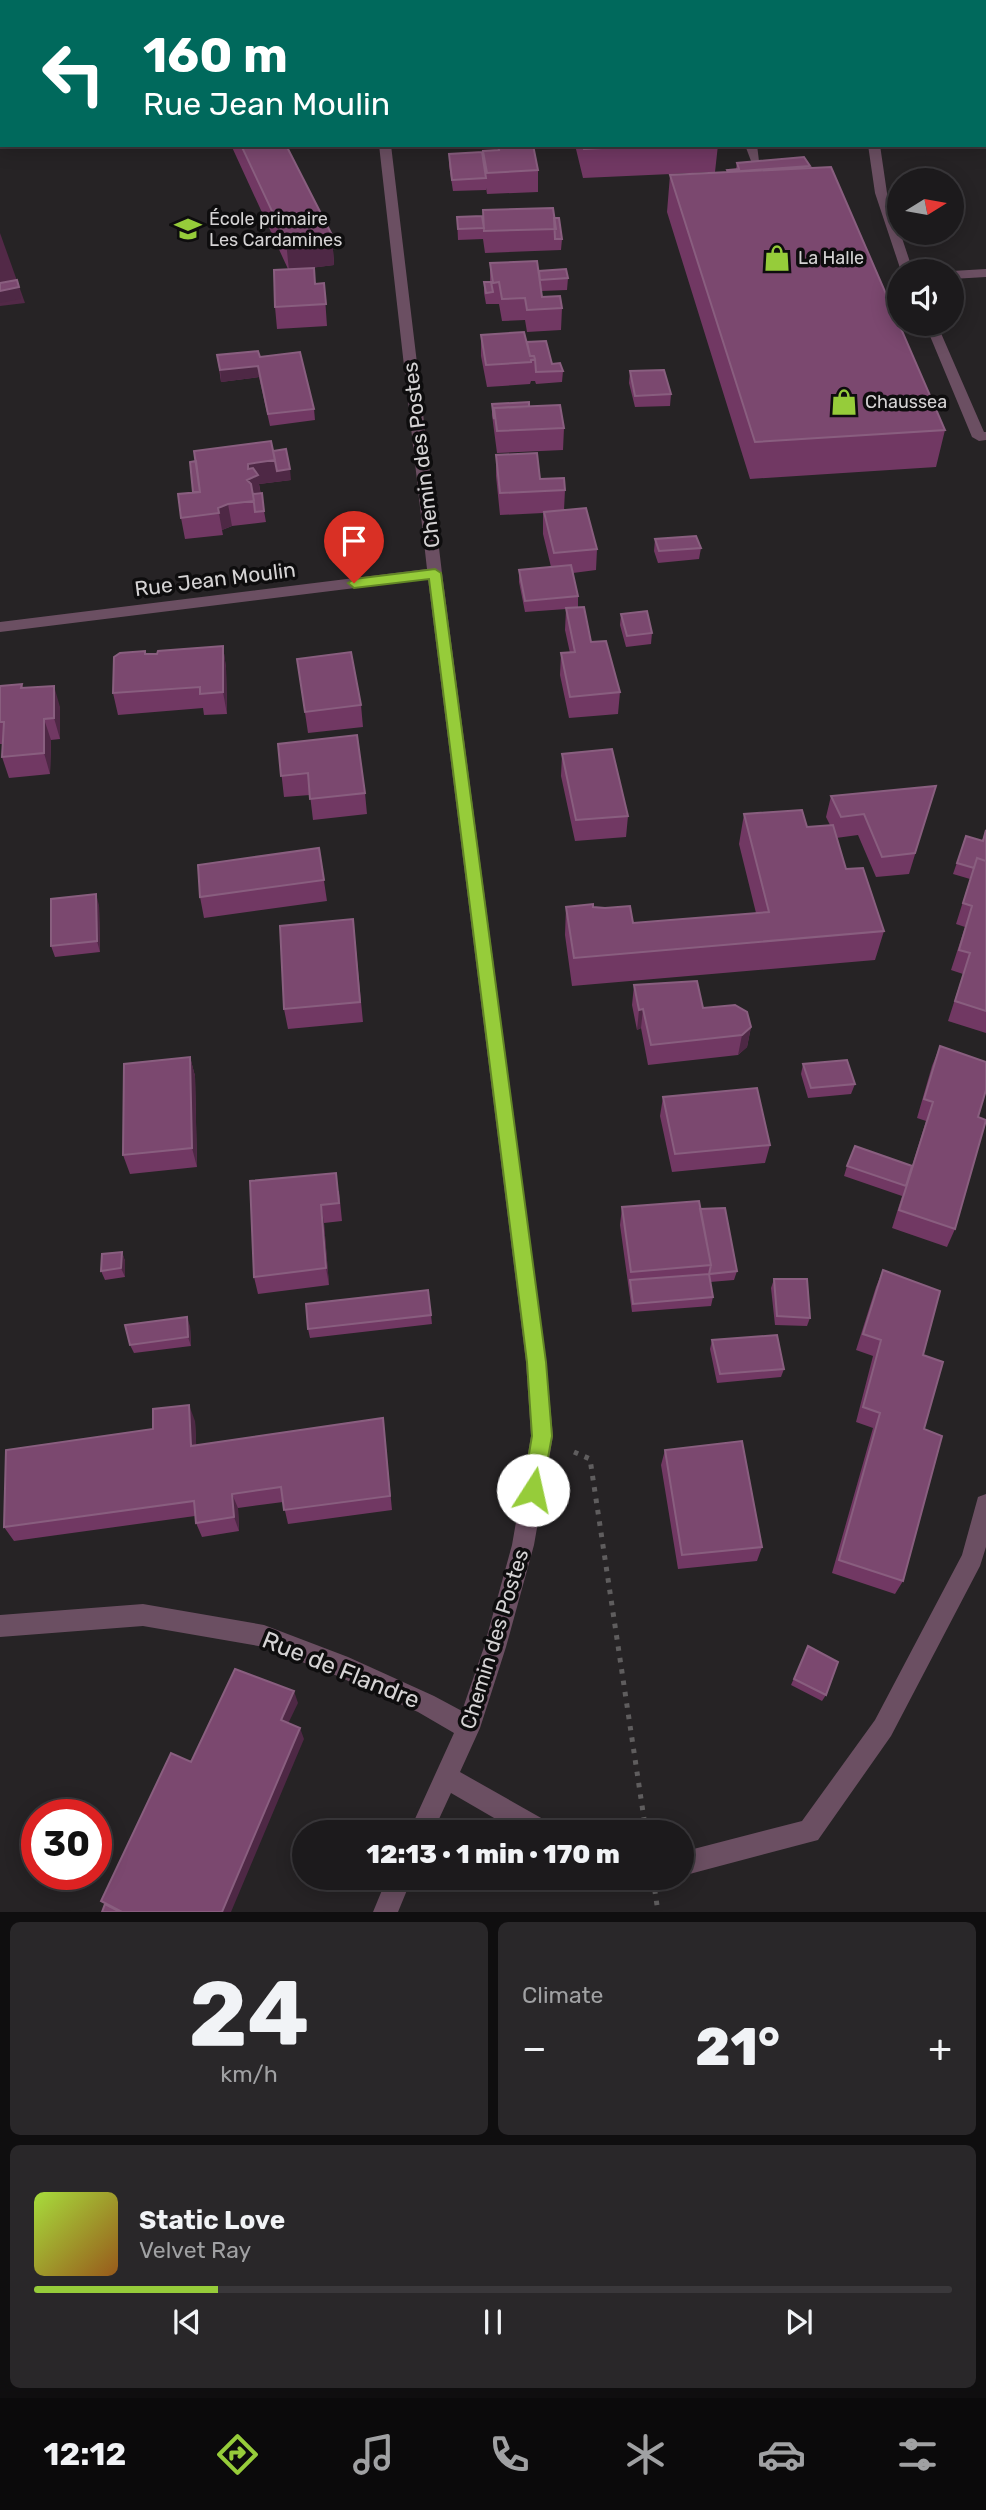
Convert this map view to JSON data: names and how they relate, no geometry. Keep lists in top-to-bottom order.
{
  "streets": {
    "street": ["Chemin des Postes", "Rue Jean Moulin", "Rue de Flandre"]
  },
  "crossings": [
    ["Chemin des Postes", "Rue Jean Moulin"],
    ["Chemin des Postes", "Rue de Flandre"]
  ],
  "places": {
    "school or university": ["École primaire Les Cardamines"],
    "shop": ["La Halle", "Chaussea"]
  },
  "north": "right",
  "page": {
    "turn": ["160 m", "Rue Jean Moulin"],
    "limit": "30",
    "trip": "12:13 · 1 min · 170 m",
    "tile": [
      ["24", "km/h"],
      "Climate"
    ],
    "heat": ["−", "21°", "+"],
    "song": ["Static Love", "Velvet Ray"],
    "tabs": "12:12"
  }
}
